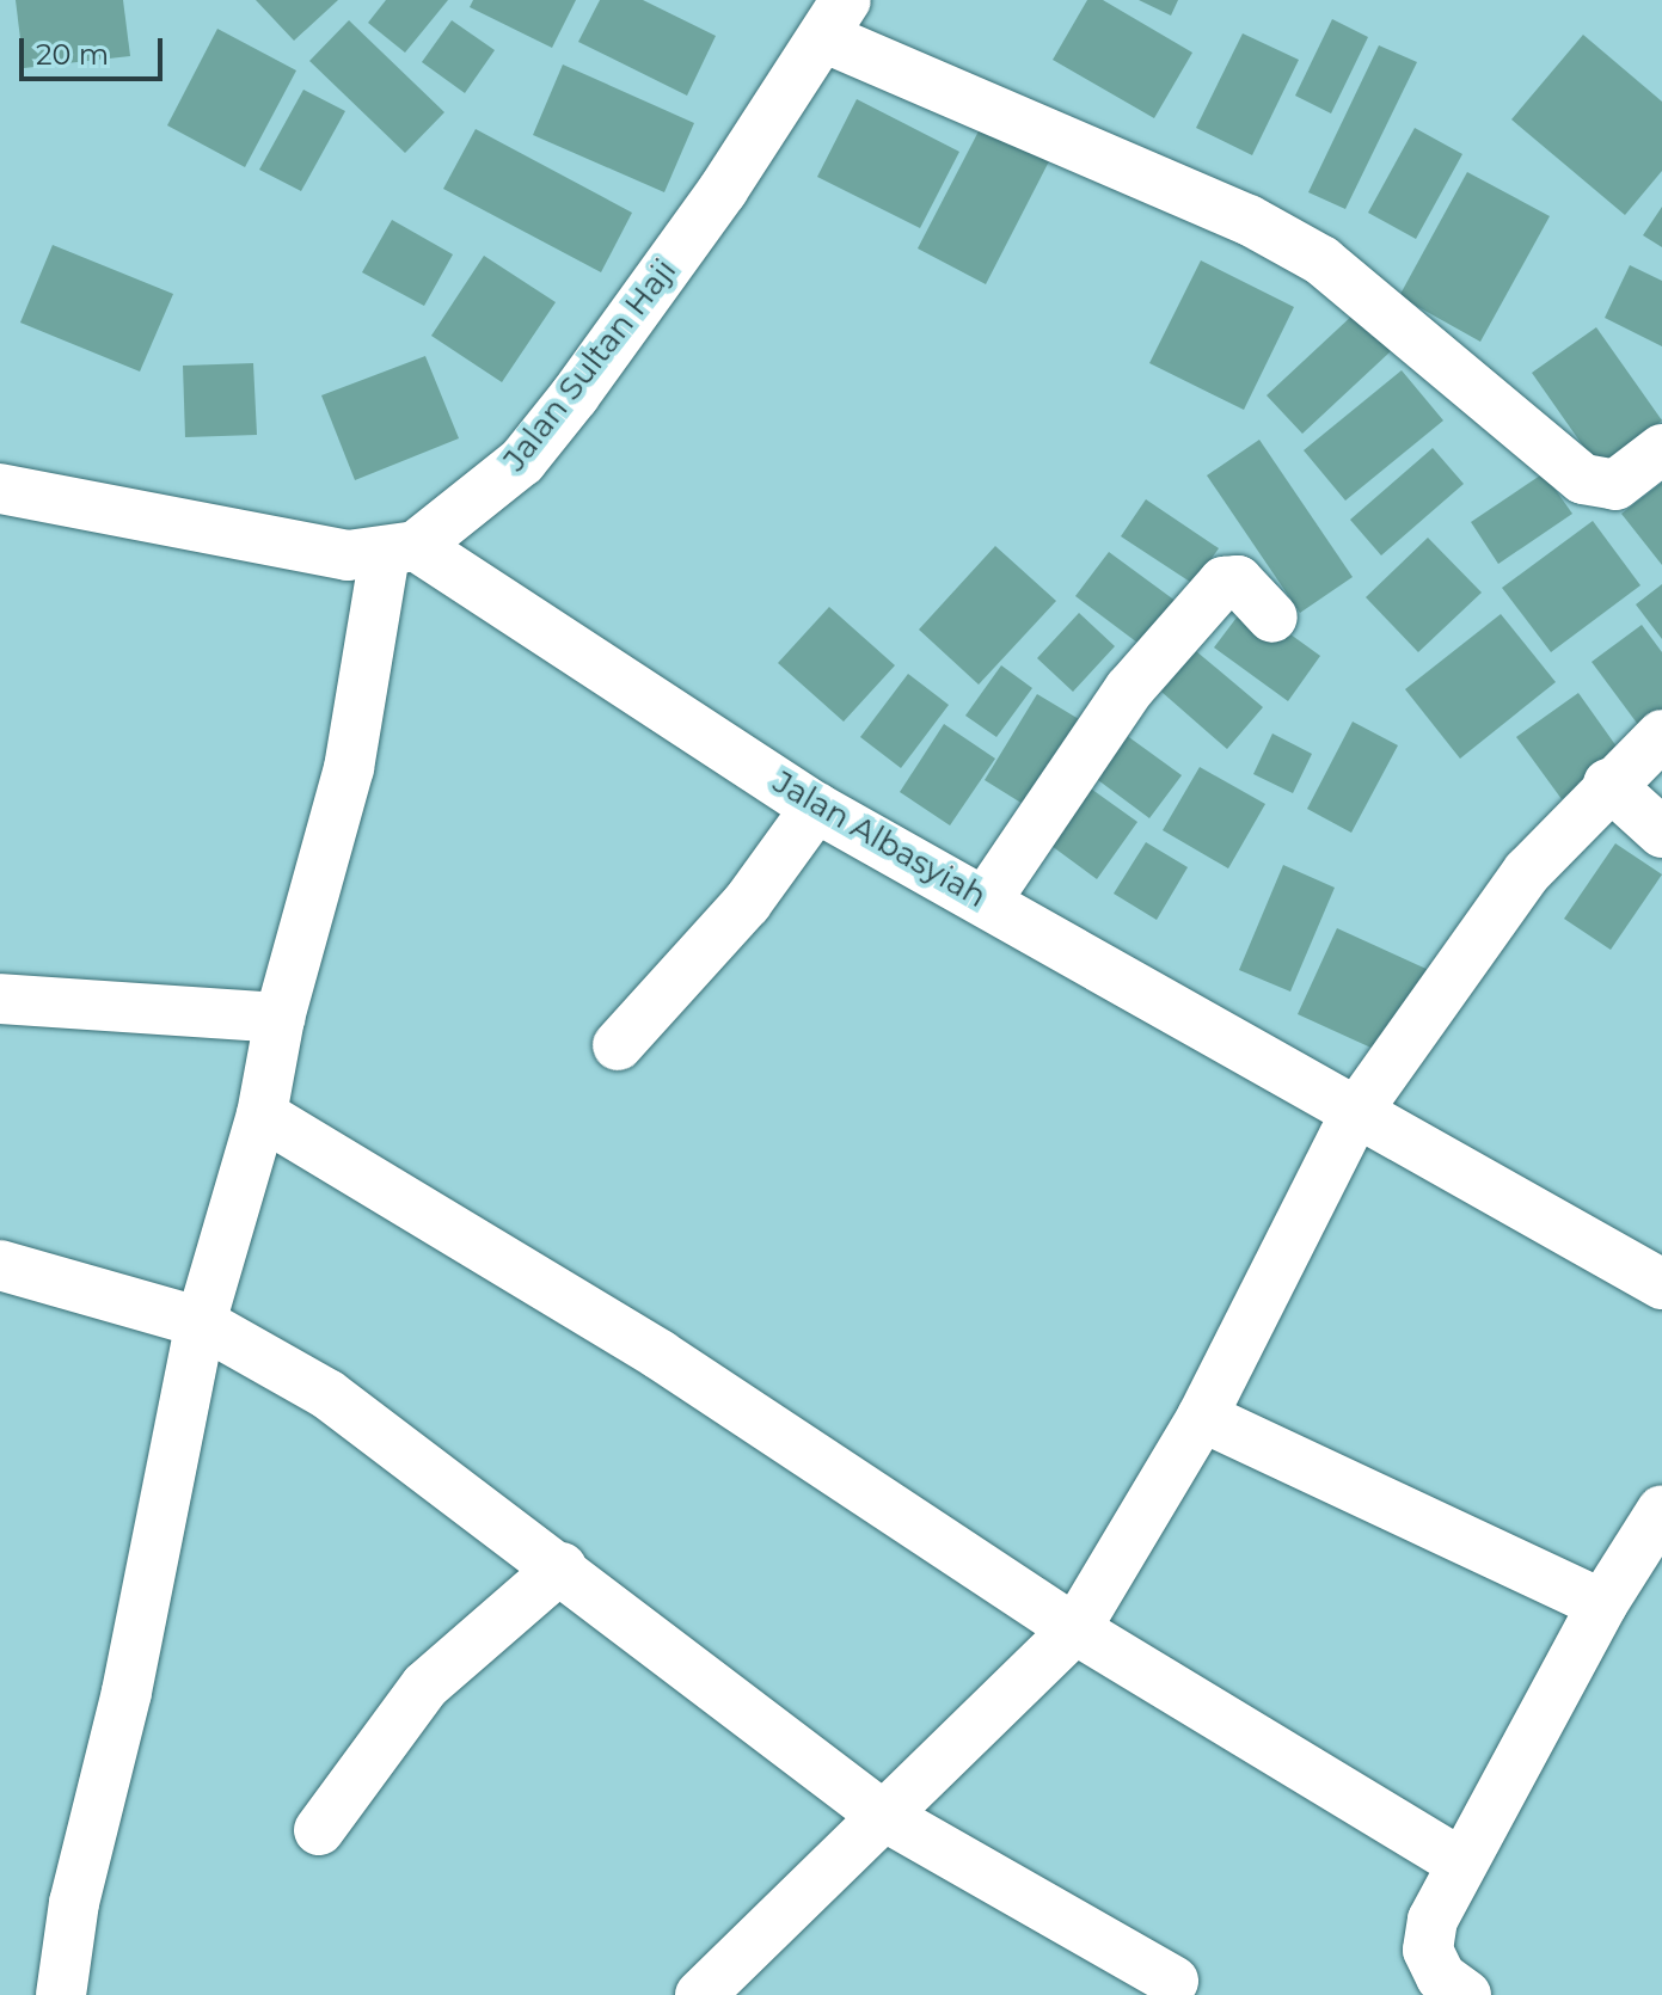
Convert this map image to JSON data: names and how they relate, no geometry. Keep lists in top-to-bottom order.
{
  "streets": {
    "street": ["Jalan Sultan Haji", "Jalan Albasyiah"]
  },
  "crossings": [
    ["Jalan Sultan Haji", "Jalan Albasyiah"]
  ],
  "scale_bar": "20 m"
}
